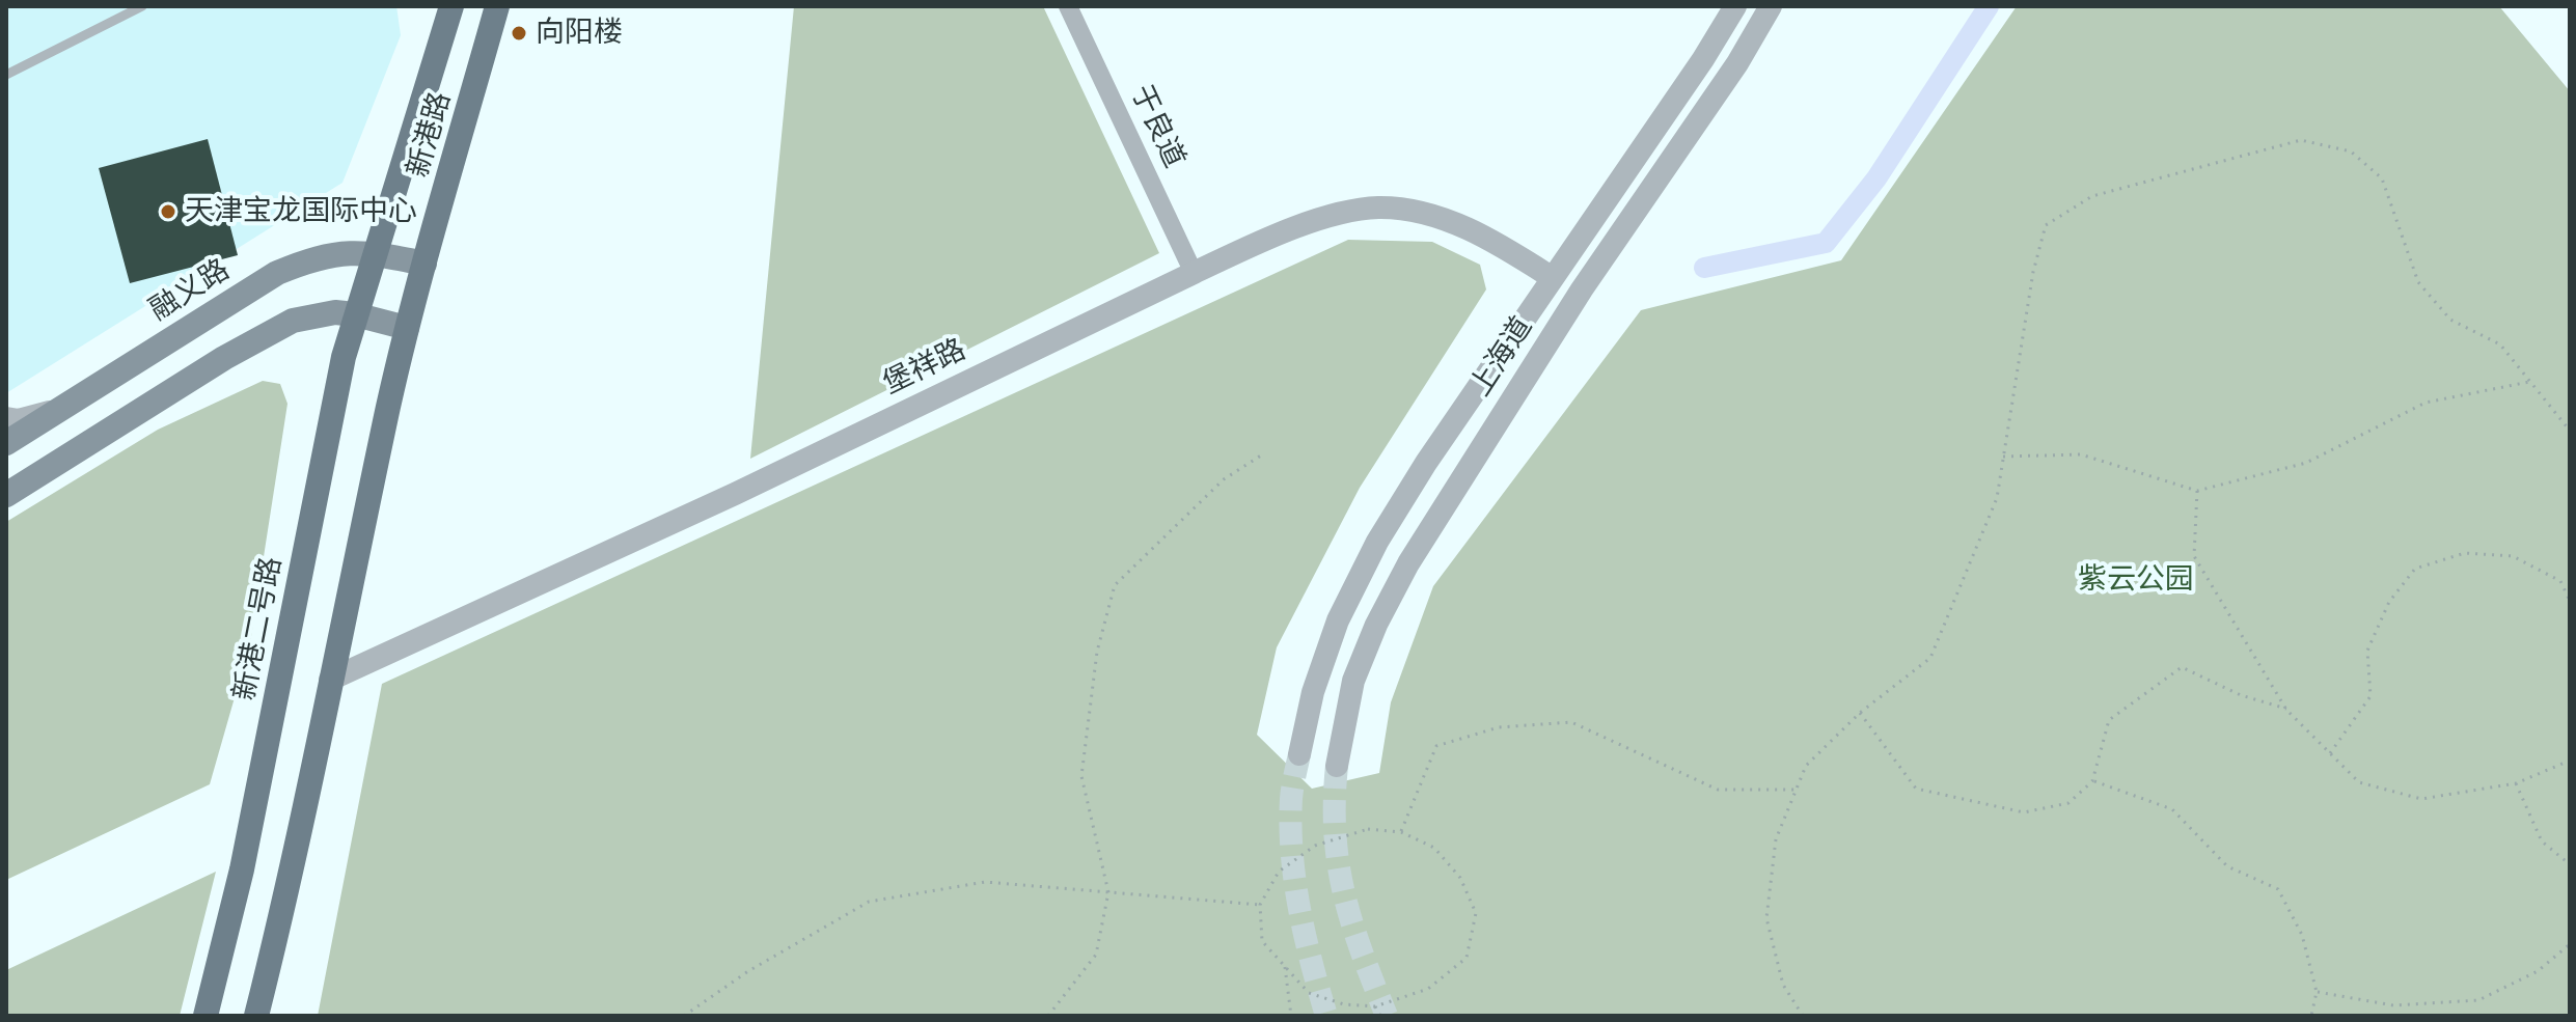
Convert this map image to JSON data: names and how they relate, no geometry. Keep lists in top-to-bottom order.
{
  "streets": {
    "main road": ["新港路", "融义路", "新港二号路"],
    "street": ["于良道", "上海道", "堡祥路"]
  },
  "crossings": [
    ["于良道", "堡祥路"],
    ["新港路", "融义路"],
    ["新港路", "新港二号路"],
    ["融义路", "新港二号路"],
    ["上海道", "堡祥路"]
  ],
  "parks": ["紫云公园"],
  "places": ["向阳楼", "天津宝龙国际中心"]
}
